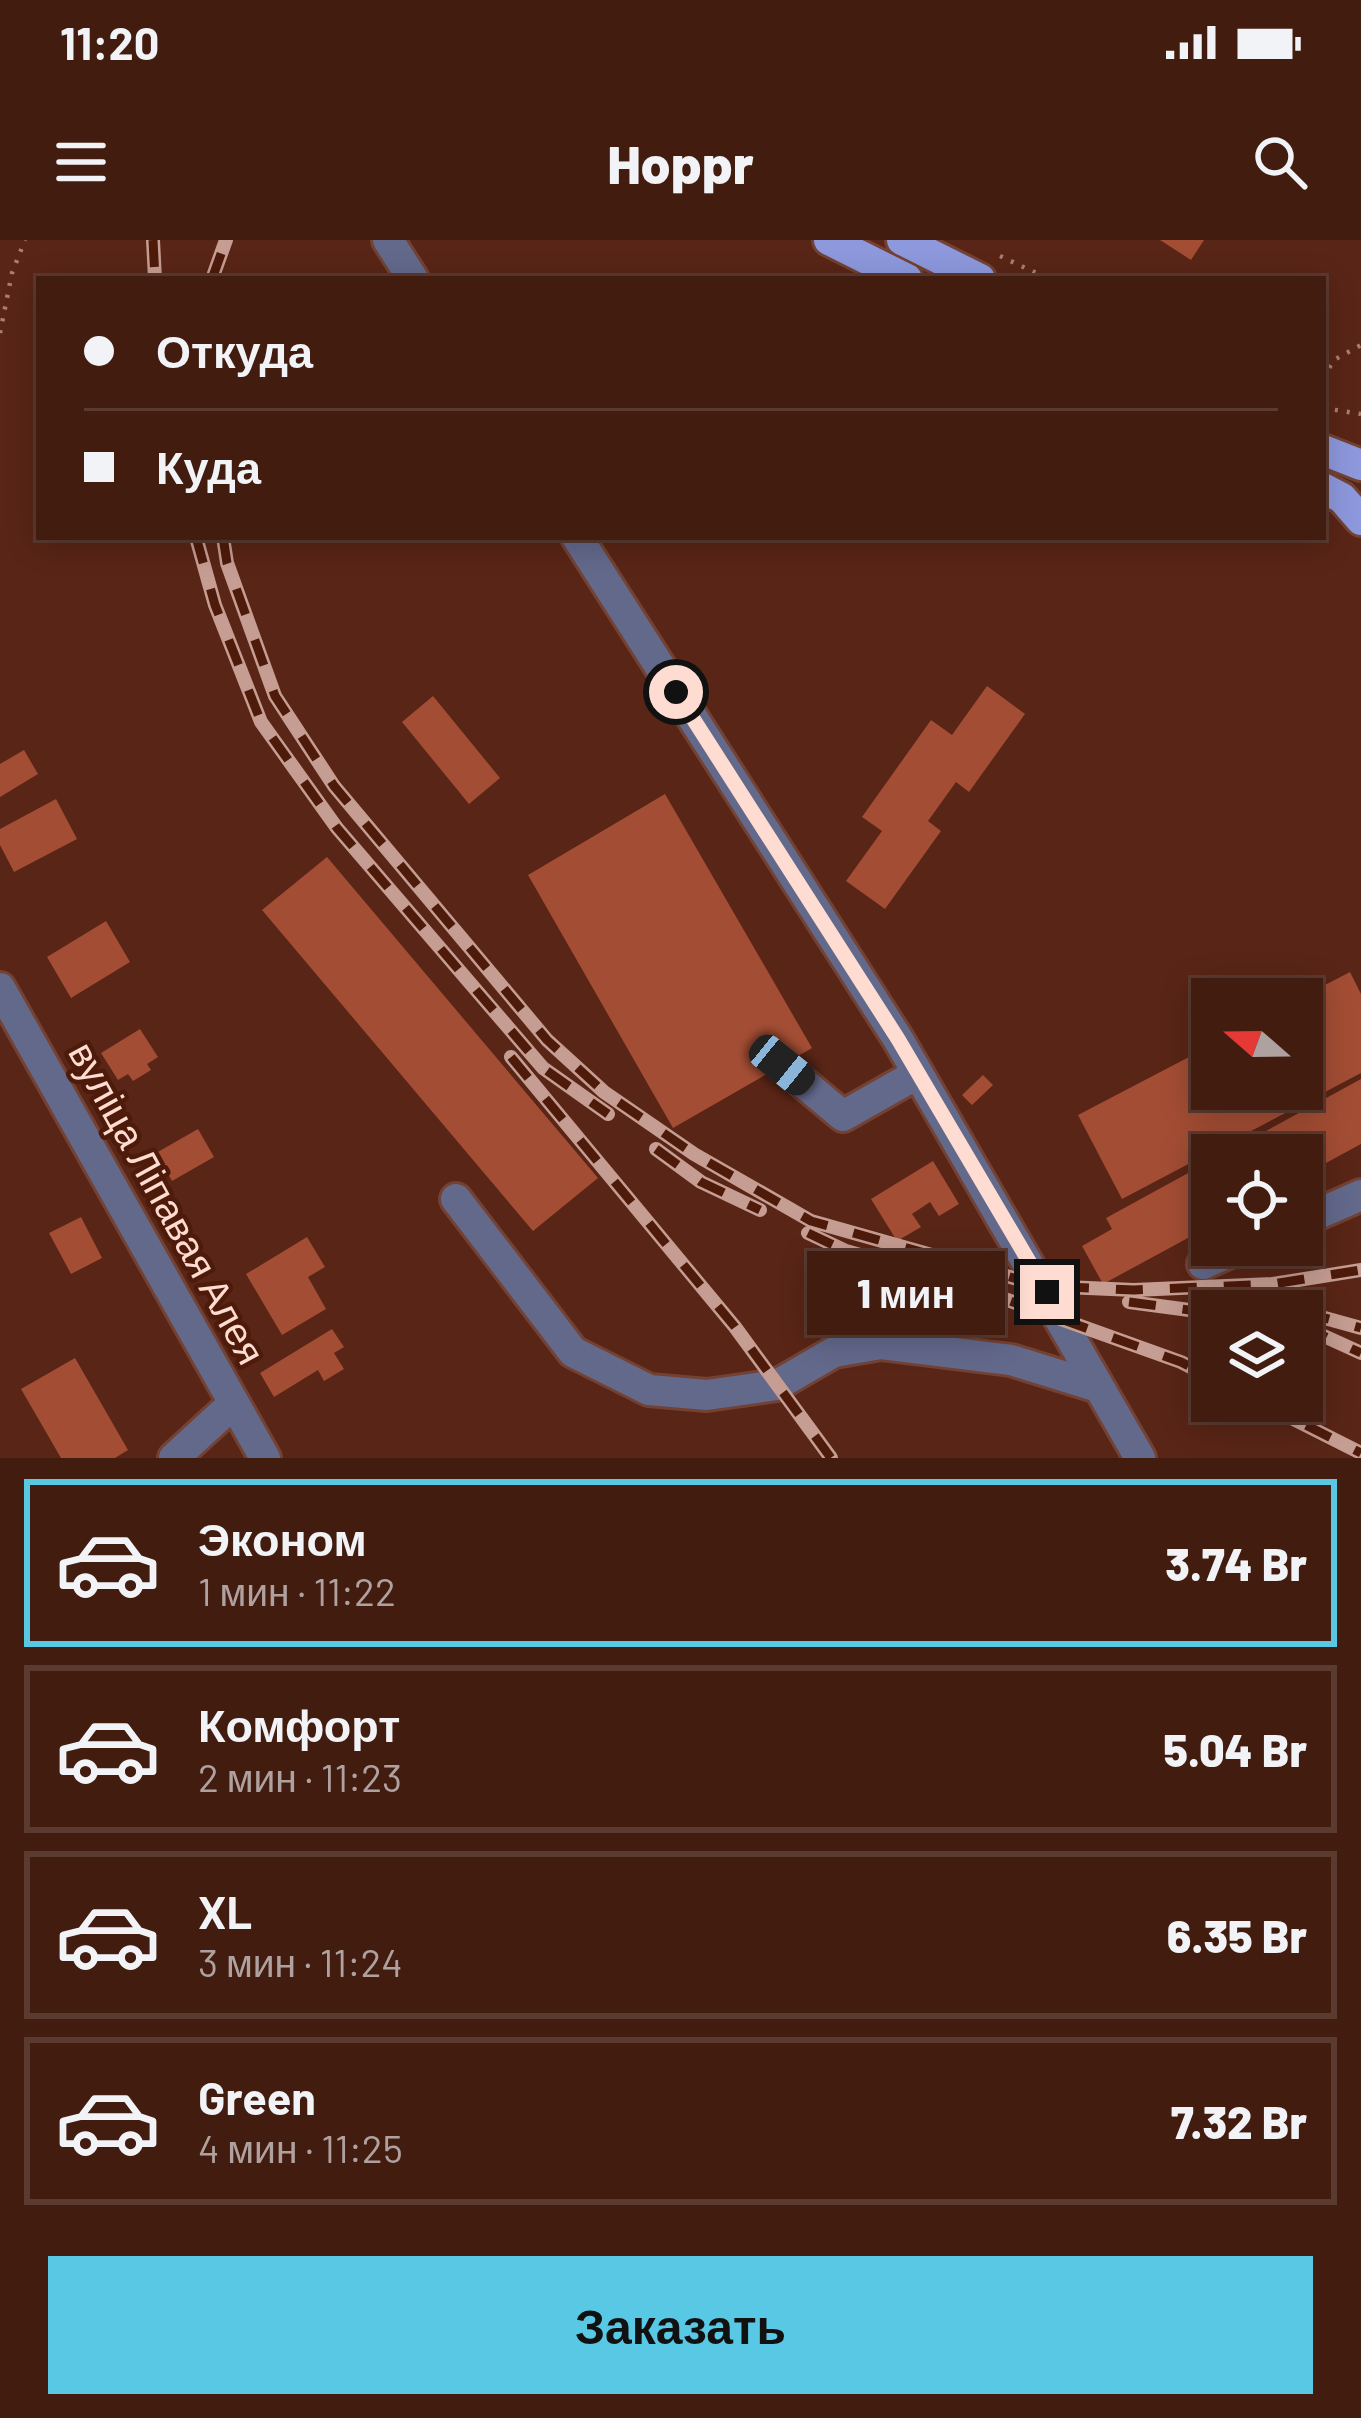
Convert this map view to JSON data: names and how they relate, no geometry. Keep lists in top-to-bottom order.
{
  "streets": {
    "street": ["вуліца Ліпавая Алея"]
  },
  "north": "left",
  "page": {
    "status": "11:20",
    "header": "Hoppr",
    "banner": ["Откуда", "Куда"],
    "bubble": "1 мин",
    "list": [
      {
        "name": "Эконом",
        "note": "1 мин · 11:22",
        "value": "3.74 Br"
      },
      {
        "name": "Комфорт",
        "note": "2 мин · 11:23",
        "value": "5.04 Br"
      },
      {
        "name": "XL",
        "note": "3 мин · 11:24",
        "value": "6.35 Br"
      },
      {
        "name": "Green",
        "note": "4 мин · 11:25",
        "value": "7.32 Br"
      }
    ],
    "buttons": "Заказать"
  }
}
